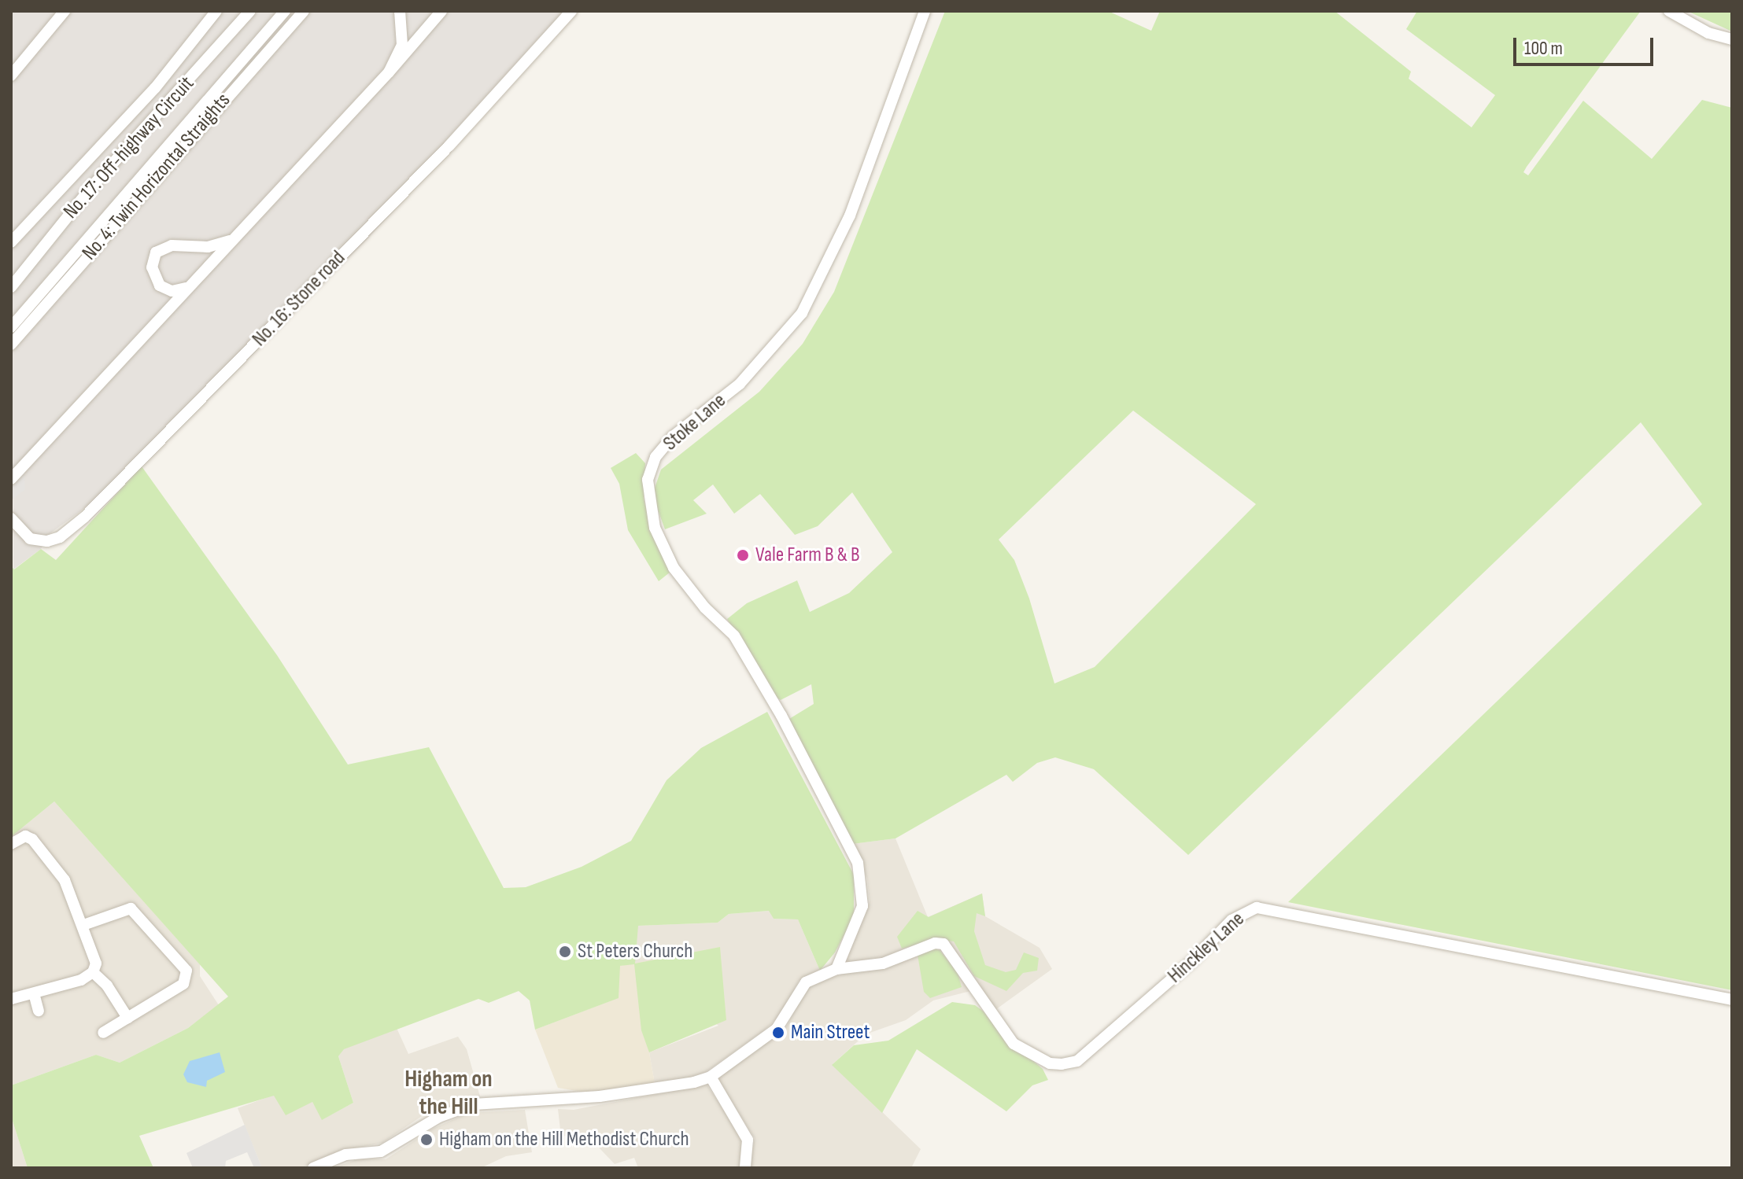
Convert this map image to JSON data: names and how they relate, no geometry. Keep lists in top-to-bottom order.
{
  "streets": {
    "street": [
      "No. 17: Off-highway Circuit",
      "No. 4: Twin Horizontal Straights",
      "No. 16: Stone road",
      "Stoke Lane",
      "Hinckley Lane"
    ]
  },
  "crossings": [
    ["Stoke Lane", "Hinckley Lane"]
  ],
  "districts": ["Higham on the Hill"],
  "places": [
    "Vale Farm B & B",
    "St Peters Church",
    "Main Street",
    "Higham on the Hill Methodist Church"
  ],
  "scale_bar": "100 m"
}
